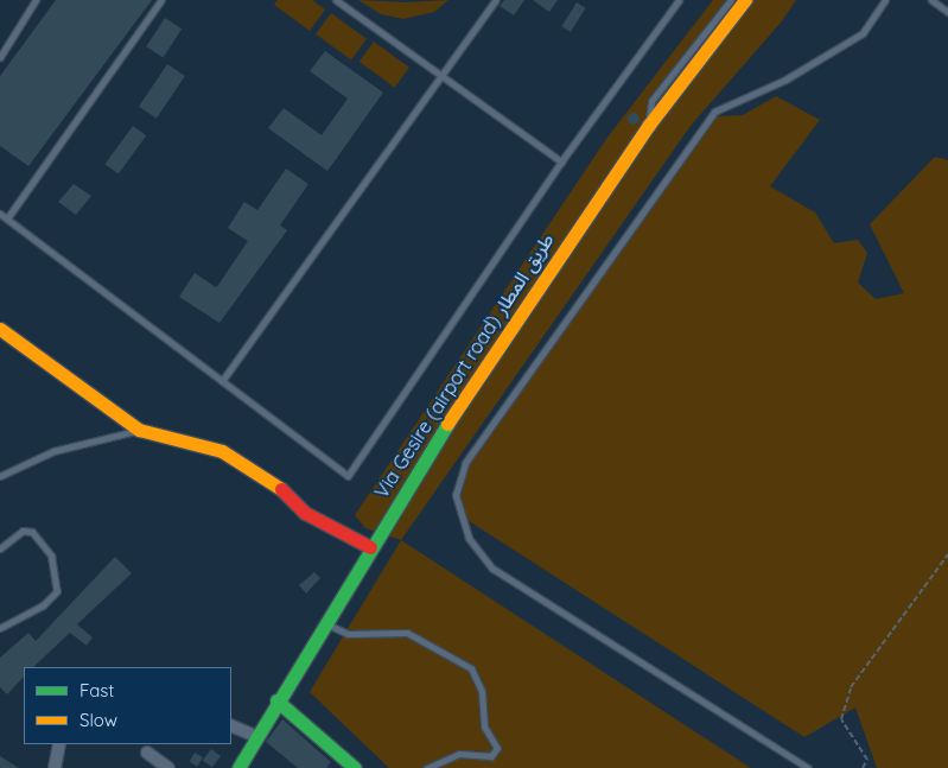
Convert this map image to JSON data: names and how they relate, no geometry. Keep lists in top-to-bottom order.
{
  "streets": {
    "main road": ["Via Gesire (airport road) طريق المطار"]
  },
  "legend": ["Fast", "Slow"]
}
